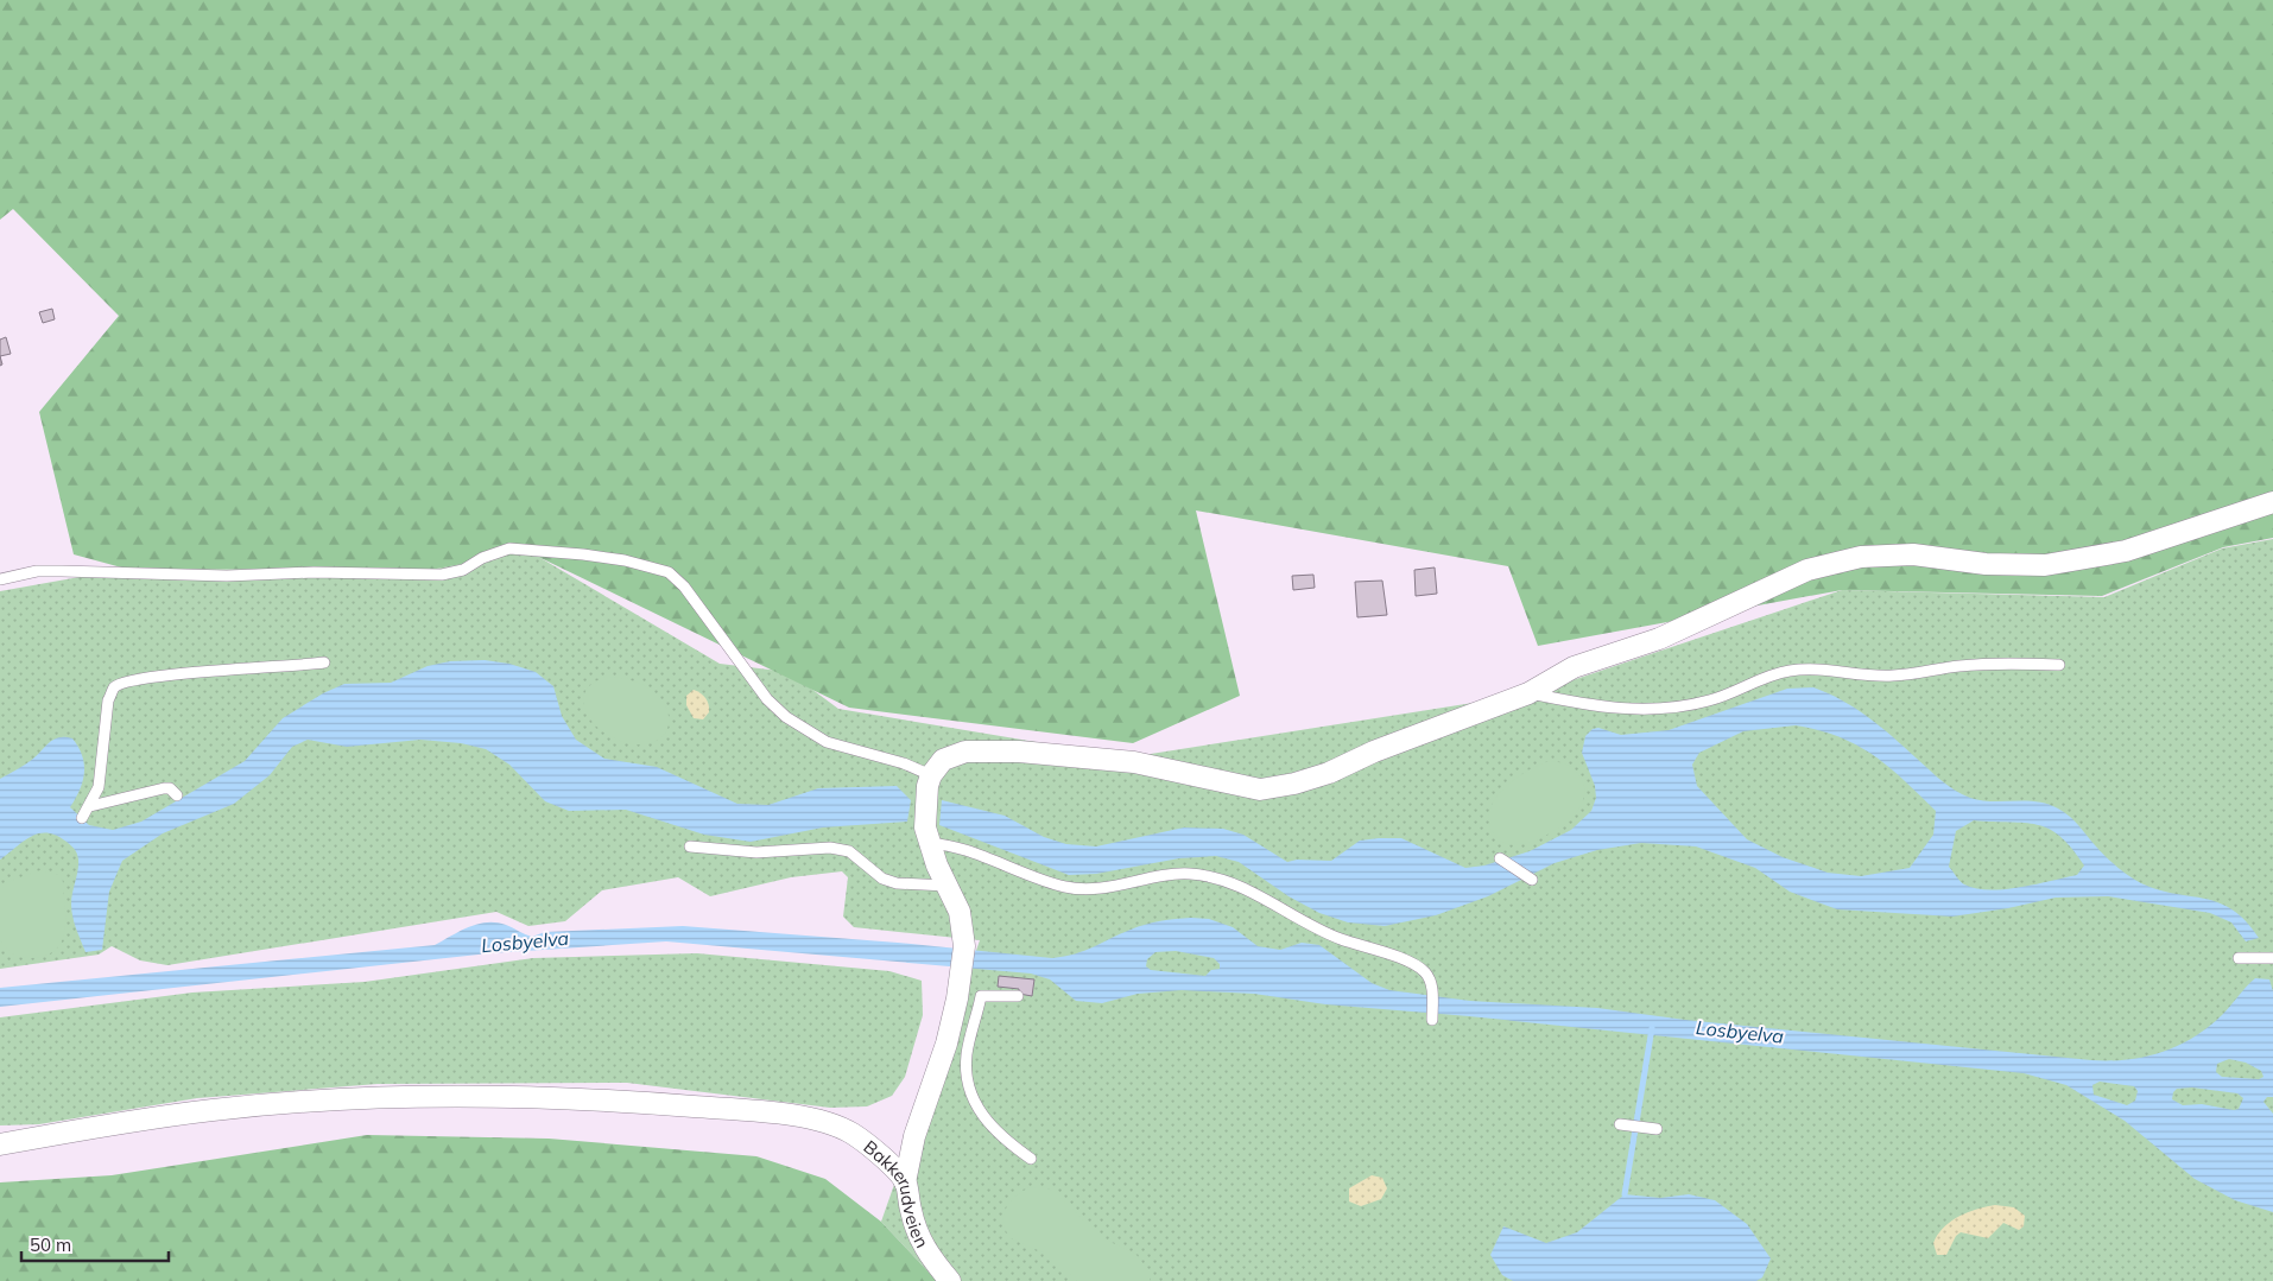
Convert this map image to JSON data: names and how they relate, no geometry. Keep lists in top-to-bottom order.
{
  "streets": {
    "street": ["Bakkerudveien"]
  },
  "water": ["Losbyelva"],
  "scale_bar": "50 m"
}
